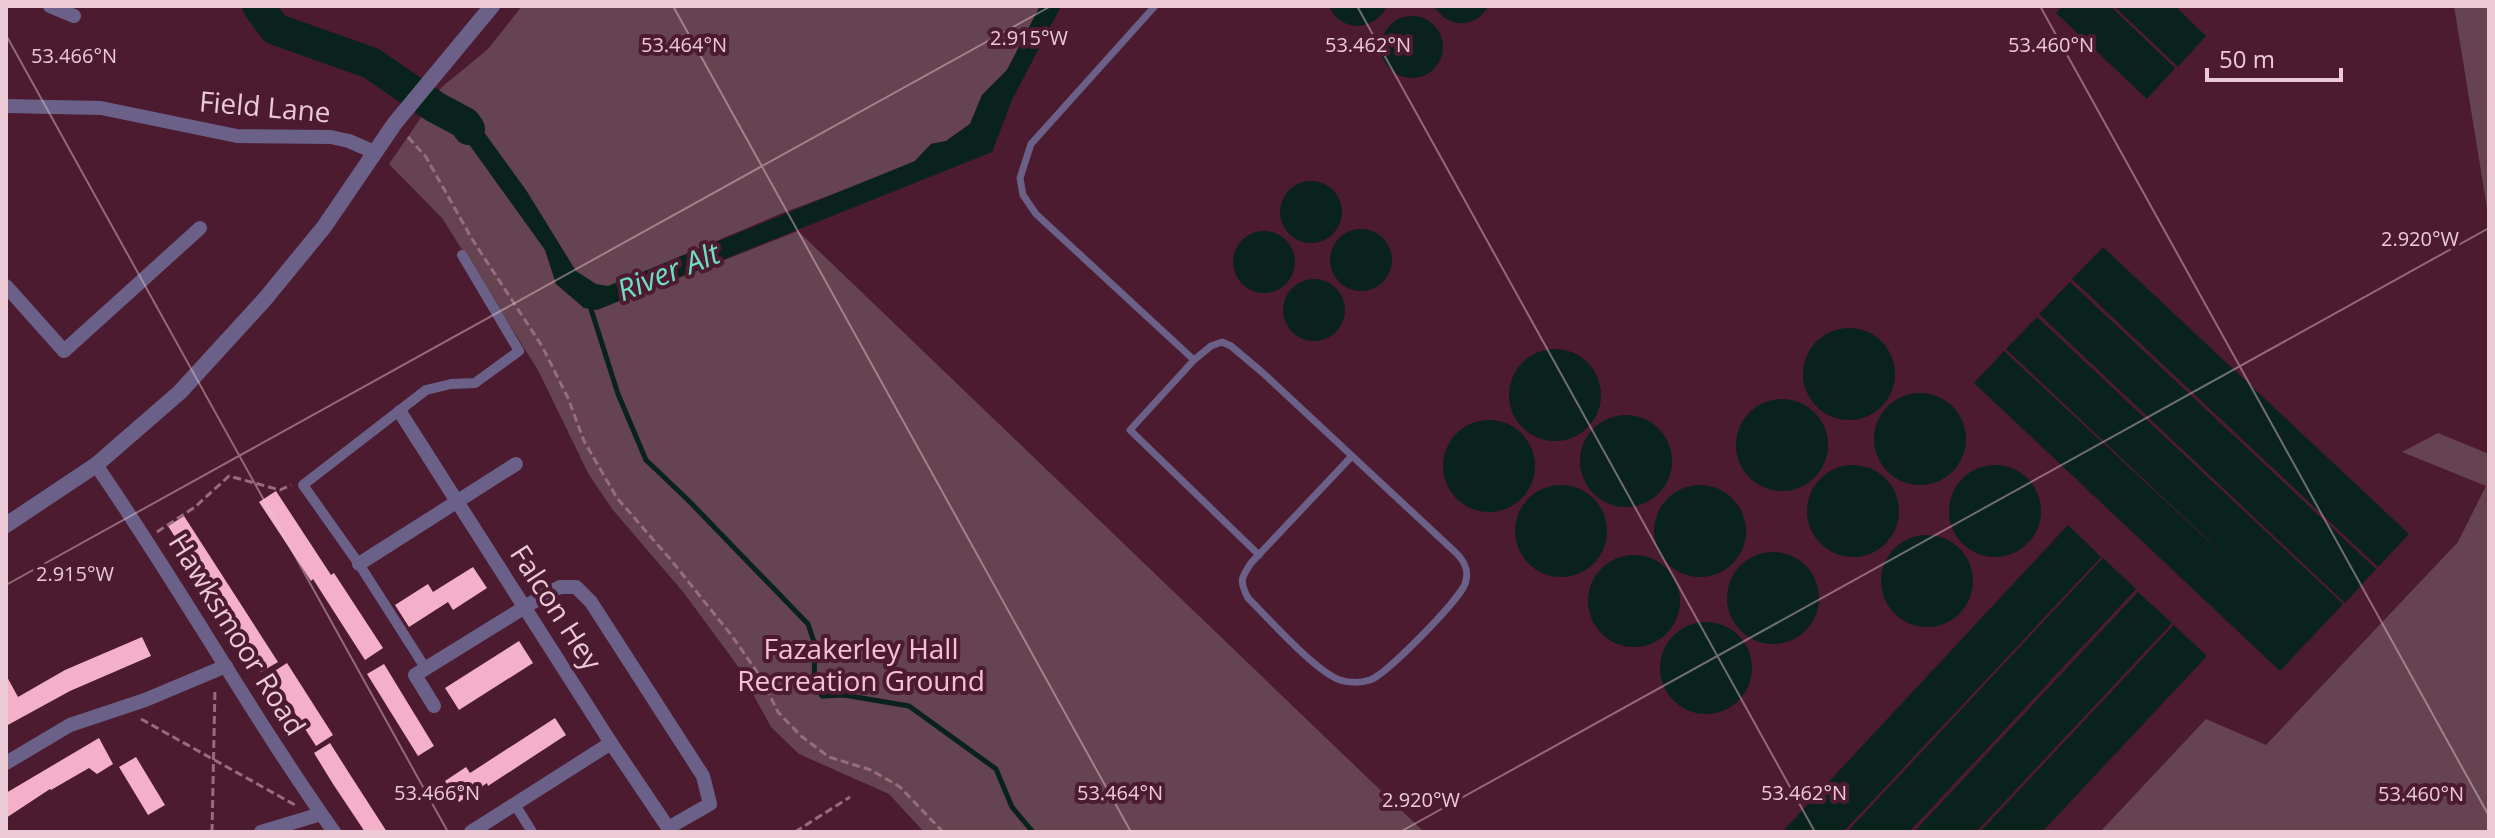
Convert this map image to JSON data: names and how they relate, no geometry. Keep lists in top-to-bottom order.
{
  "streets": {
    "street": ["Field Lane", "Falcon Hey", "Hawksmoor Road"]
  },
  "water": ["River Alt"],
  "parks": ["Fazakerley Hall Recreation Ground"],
  "scale_bar": "50 m",
  "coordinates": [
    "2.915°W",
    "53.464°N",
    "53.462°N",
    "53.460°N",
    "53.466°N",
    "2.920°W"
  ]
}
